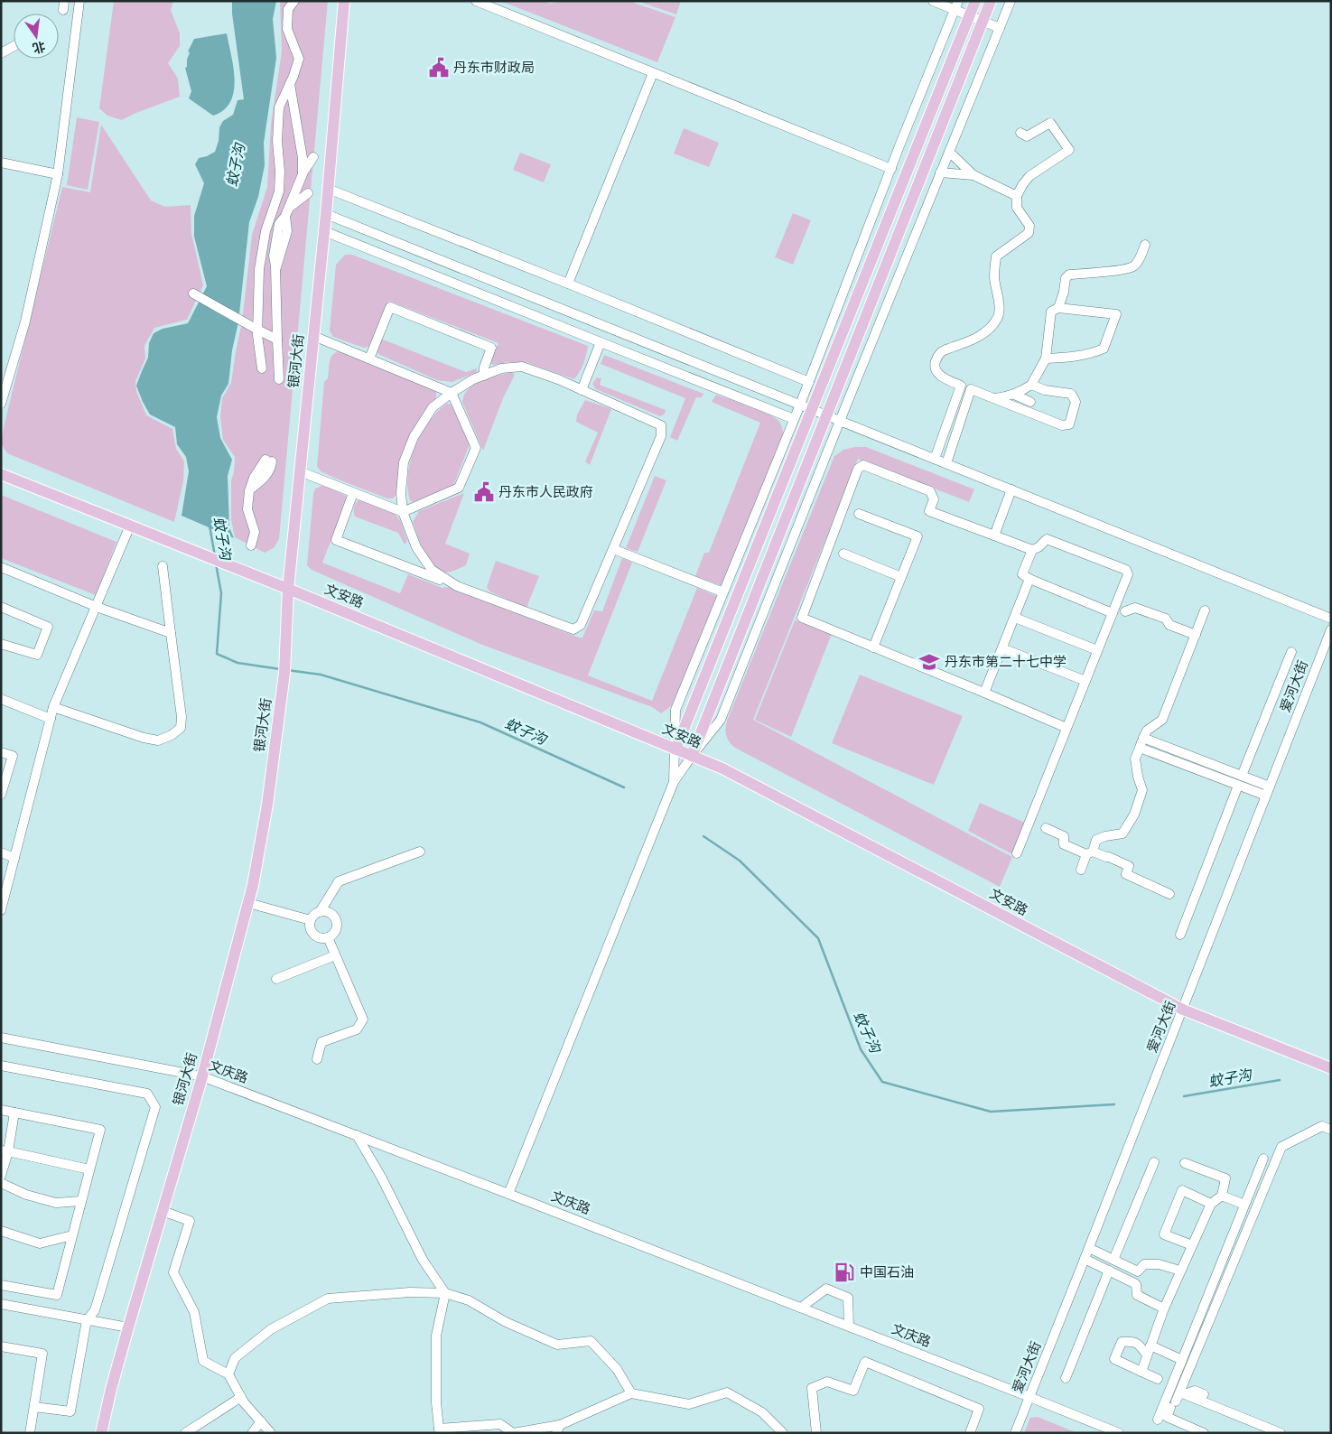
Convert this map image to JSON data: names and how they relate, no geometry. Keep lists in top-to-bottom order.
{
  "streets": {
    "main road": ["银河大街", "文安路"],
    "street": ["爱河大街", "文庆路"]
  },
  "crossings": [
    ["银河大街", "文安路"],
    ["银河大街", "文庆路"],
    ["文安路", "爱河大街"],
    ["爱河大街", "文庆路"]
  ],
  "water": ["蚊子沟"],
  "places": {
    "public building": ["丹东市财政局", "丹东市人民政府"],
    "school or university": ["丹东市第二十七中学"],
    "fuel station": ["中国石油"]
  },
  "north": "bottom"
}
